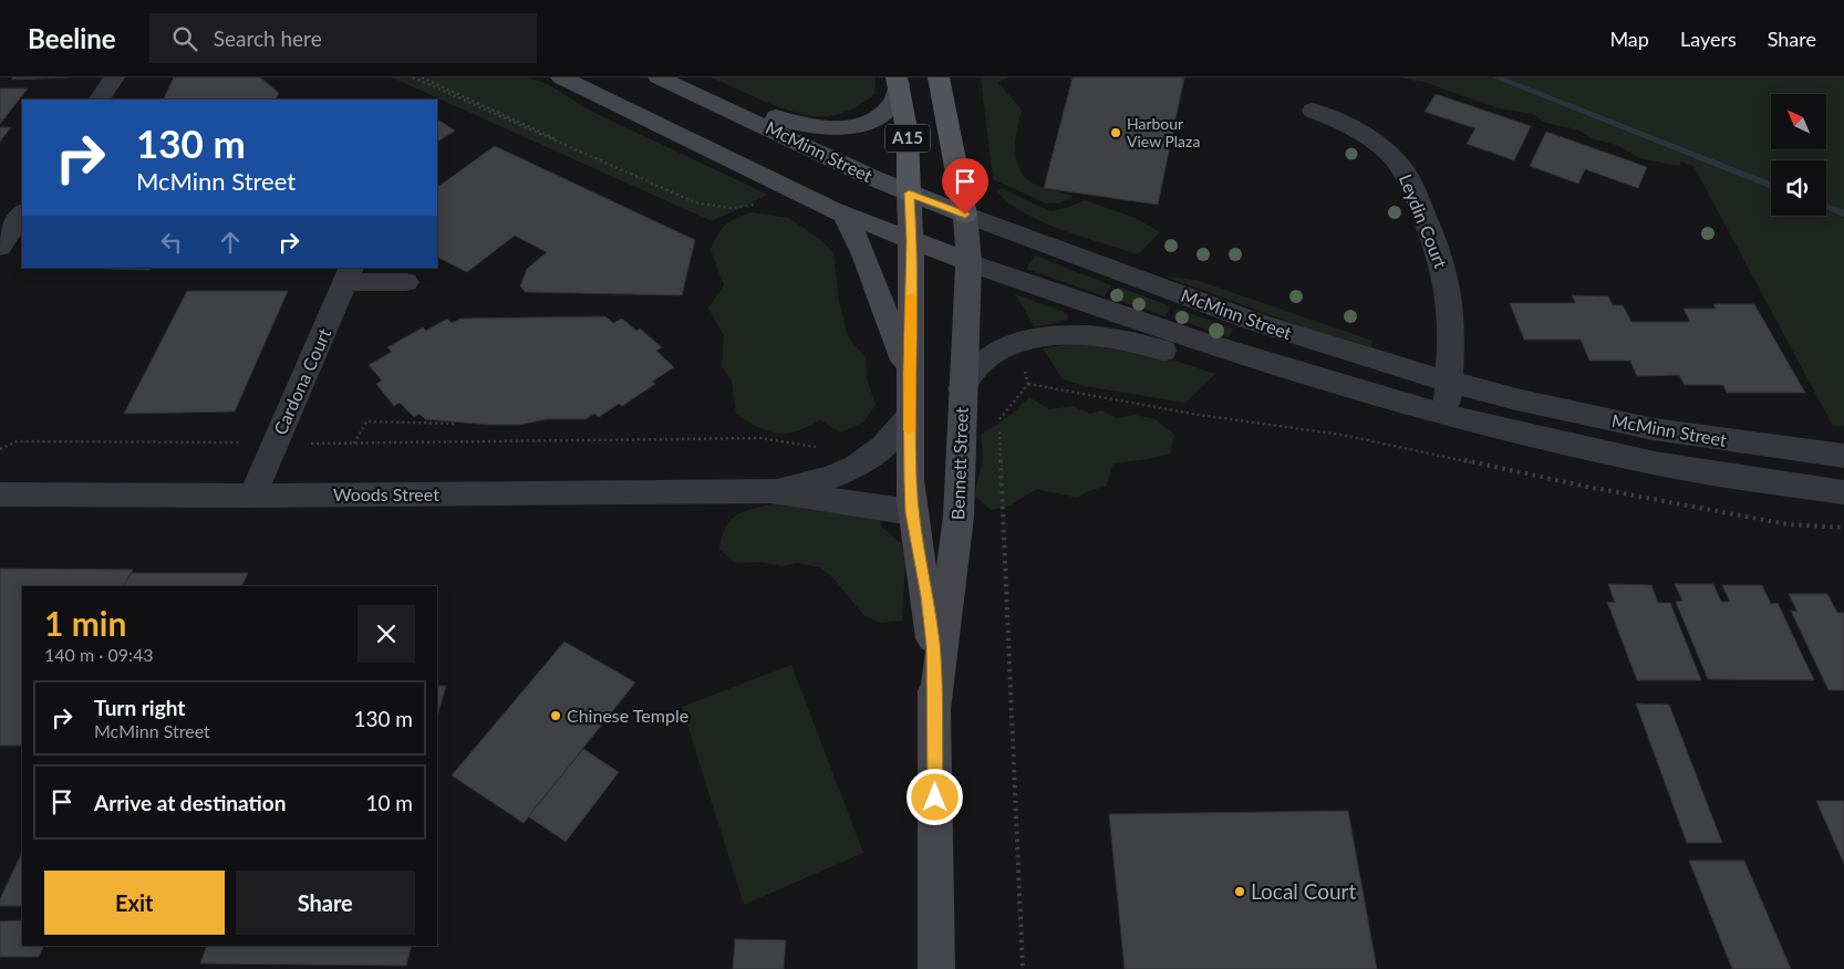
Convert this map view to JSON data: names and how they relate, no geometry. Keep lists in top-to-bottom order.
{
  "streets": {
    "main road": ["A15"],
    "street": [
      "McMinn Street",
      "Leydin Court",
      "Cardona Court",
      "Bennett Street",
      "Woods Street"
    ]
  },
  "crossings": [
    ["A15", "McMinn Street"],
    ["A15", "Bennett Street"],
    ["McMinn Street", "Leydin Court"],
    ["McMinn Street", "Bennett Street"],
    ["Cardona Court", "Woods Street"],
    ["Bennett Street", "Woods Street"]
  ],
  "places": ["Harbour View Plaza", "Chinese Temple", "Local Court"],
  "north": "top left",
  "page": {
    "header": "Beeline",
    "search": "Search here",
    "nav": ["Map", "Layers", "Share"],
    "turn": ["130 m", "McMinn Street"],
    "heading": ["1 min", "140 m · 09:43"],
    "list": [
      {
        "name": "Turn right",
        "note": "McMinn Street",
        "value": "130 m"
      },
      {
        "name": "Arrive at destination",
        "value": "10 m"
      }
    ],
    "buttons": ["Exit", "Share"]
  }
}
